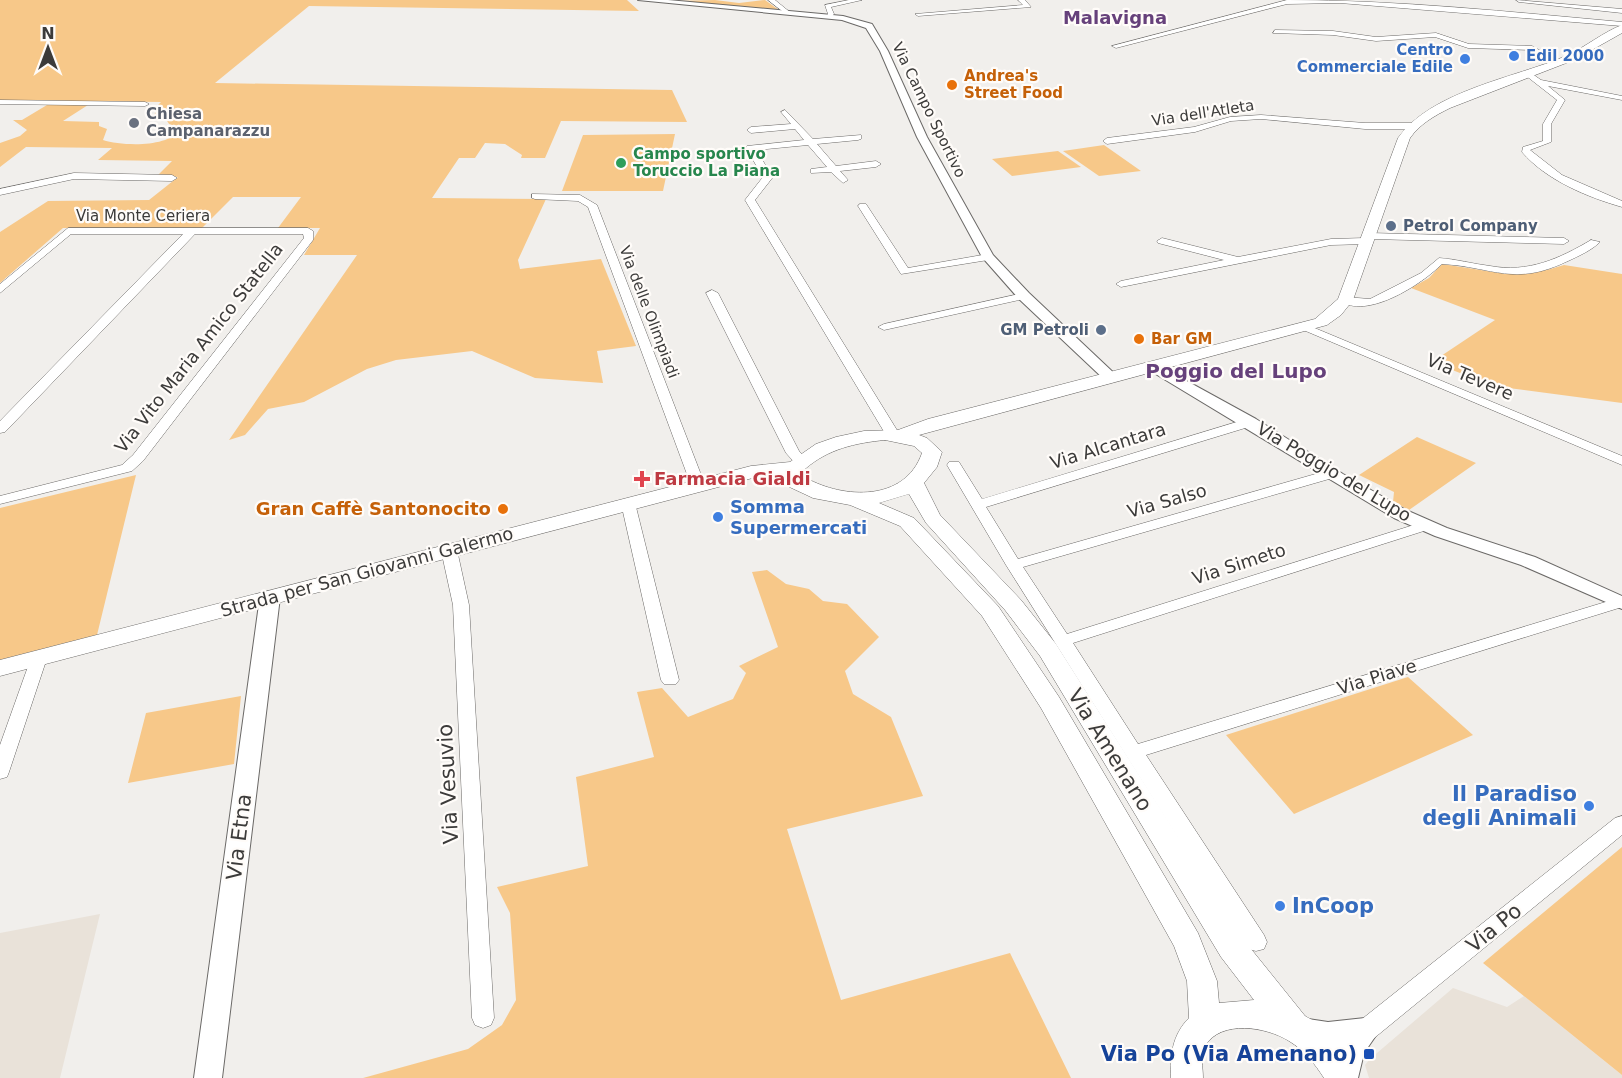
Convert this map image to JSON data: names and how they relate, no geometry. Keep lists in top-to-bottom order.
{
  "streets": {
    "main road": ["Strada per San Giovanni Galermo", "Via Amenano"],
    "street": [
      "Via Campo Sportivo",
      "Via dell'Atleta",
      "Via Monte Ceriera",
      "Via delle Olimpiadi",
      "Via Vito Maria Amico Statella",
      "Via Tevere",
      "Via Alcantara",
      "Via Poggio del Lupo",
      "Via Salso",
      "Via Simeto",
      "Via Piave",
      "Via Vesuvio",
      "Via Etna",
      "Via Po"
    ]
  },
  "crossings": [
    ["Via Monte Ceriera", "Via Vito Maria Amico Statella"],
    ["Via delle Olimpiadi", "Strada per San Giovanni Galermo"],
    ["Via Alcantara", "Via Poggio del Lupo"],
    ["Via Poggio del Lupo", "Via Salso"],
    ["Via Poggio del Lupo", "Via Simeto"],
    ["Via Poggio del Lupo", "Via Piave"],
    ["Strada per San Giovanni Galermo", "Via Vesuvio"],
    ["Strada per San Giovanni Galermo", "Via Etna"]
  ],
  "districts": ["Malavigna", "Poggio del Lupo"],
  "places": {
    "other": [
      "Edil 2000",
      "Centro Commerciale Edile",
      "Andrea's Street Food",
      "Chiesa Campanarazzu",
      "Campo sportivo Toruccio La Piana",
      "Petrol Company",
      "GM Petroli",
      "Bar GM",
      "Gran Caffè Santonocito",
      "Somma Supermercati",
      "Il Paradiso degli Animali",
      "InCoop"
    ],
    "health": ["Farmacia Gialdi"],
    "transit": ["Via Po (Via Amenano)"]
  },
  "north": "top"
}
